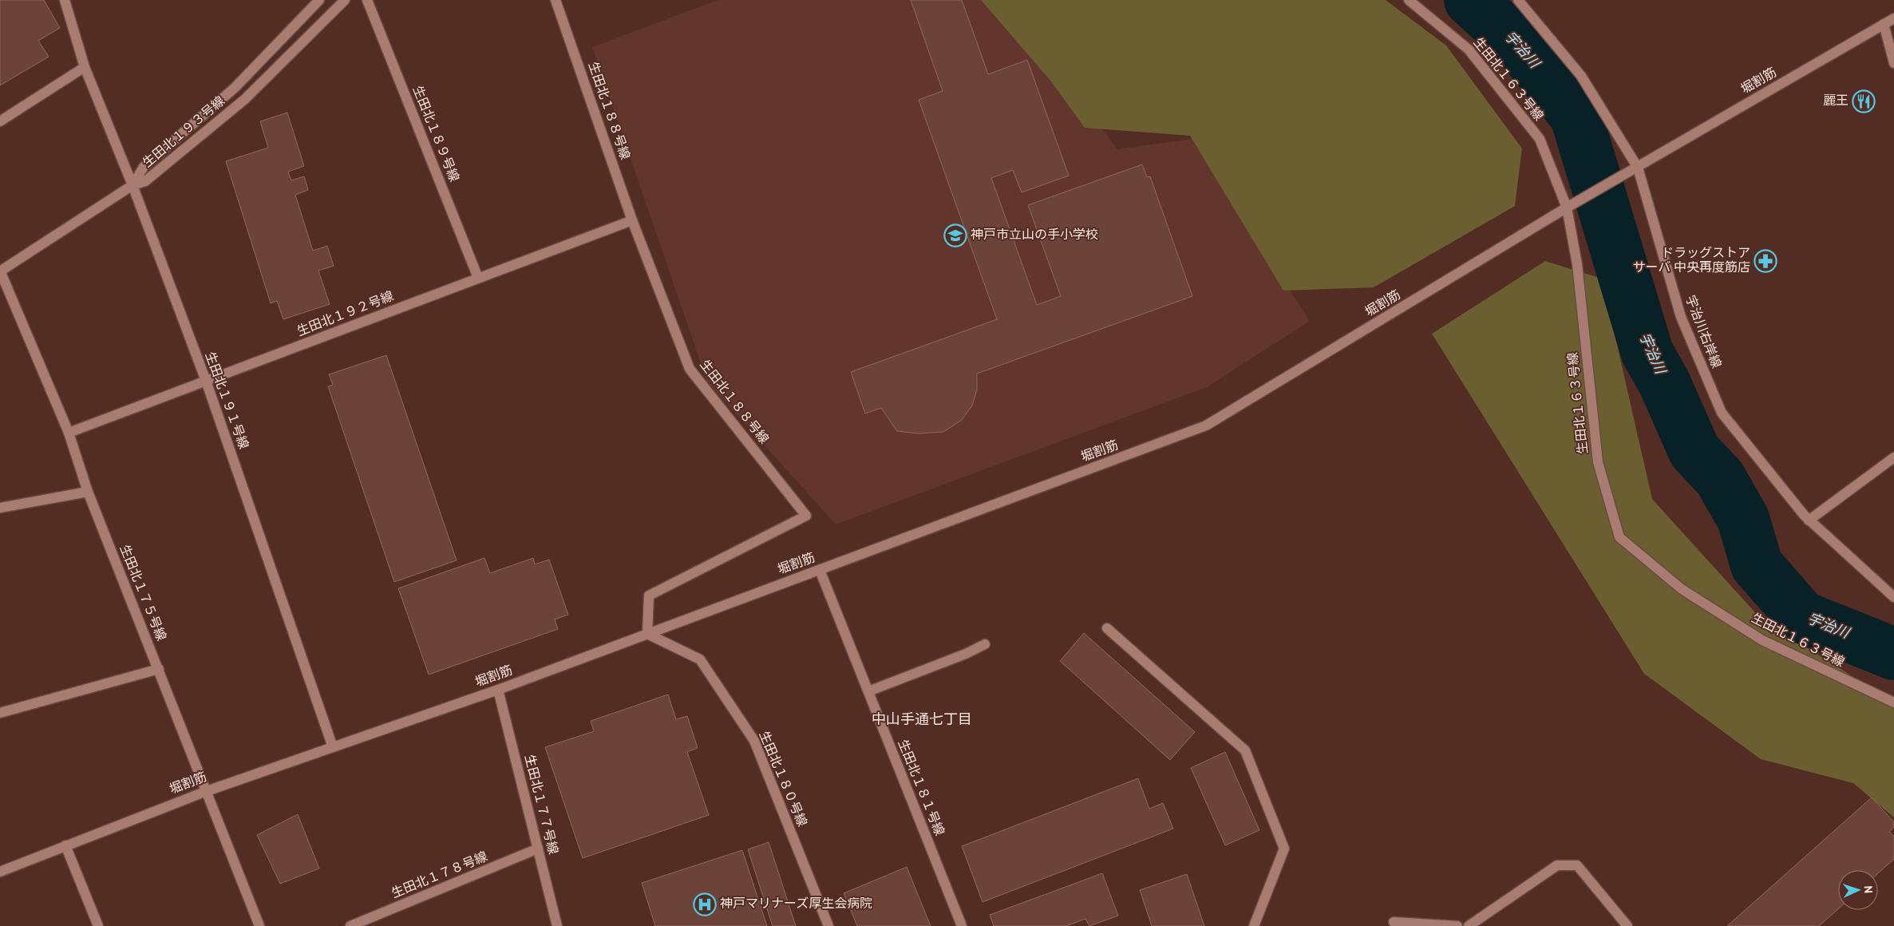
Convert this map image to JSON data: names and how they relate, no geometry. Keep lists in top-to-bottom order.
{
  "streets": {
    "street": [
      "生田北１６３号線",
      "堀割筋",
      "生田北１８８号線",
      "生田北１９３号線",
      "生田北１８９号線",
      "生田北１９２号線",
      "宇治川右岸線",
      "生田北１９１号線",
      "生田北１７５号線",
      "生田北１８０号線",
      "生田北１８１号線",
      "生田北１７７号線",
      "生田北１７８号線"
    ]
  },
  "crossings": [
    ["生田北１６３号線", "堀割筋"],
    ["堀割筋", "生田北１８８号線"],
    ["堀割筋", "宇治川右岸線"],
    ["堀割筋", "生田北１９１号線"],
    ["堀割筋", "生田北１７５号線"],
    ["堀割筋", "生田北１８０号線"],
    ["堀割筋", "生田北１８１号線"],
    ["堀割筋", "生田北１７７号線"],
    ["生田北１８８号線", "生田北１９２号線"],
    ["生田北１８８号線", "生田北１８０号線"],
    ["生田北１９３号線", "生田北１９１号線"],
    ["生田北１９３号線", "生田北１７５号線"],
    ["生田北１８９号線", "生田北１９２号線"],
    ["生田北１９２号線", "生田北１９１号線"],
    ["生田北１９２号線", "生田北１７５号線"],
    ["生田北１７７号線", "生田北１７８号線"]
  ],
  "districts": ["中山手通七丁目"],
  "water": ["宇治川"],
  "places": {
    "restaurant": ["麗王"],
    "school or university": ["神戸市立山の手小学校"],
    "pharmacy": ["ドラッグストア サーバ 中央再度筋店"],
    "hospital": ["神戸マリナーズ厚生会病院"]
  },
  "north": "right"
}
